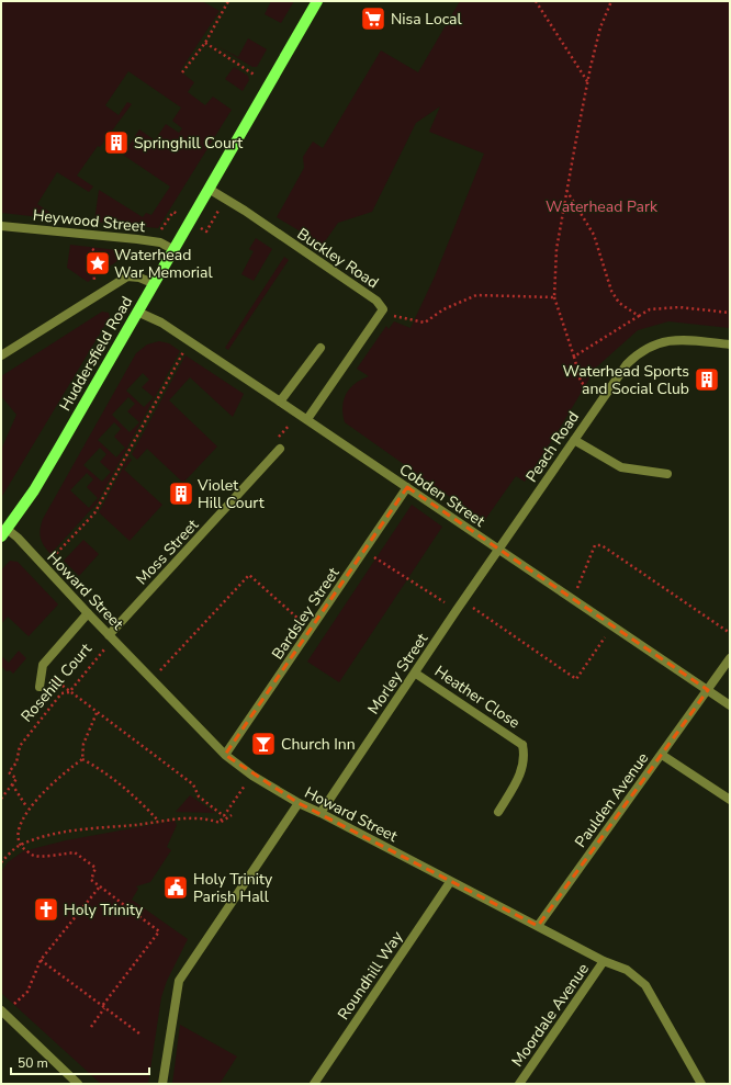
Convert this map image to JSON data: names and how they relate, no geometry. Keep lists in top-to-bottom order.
{
  "streets": {
    "main road": ["Huddersfield Road"],
    "street": [
      "Heywood Street",
      "Buckley Road",
      "Peach Road",
      "Cobden Street",
      "Moss Street",
      "Howard Street",
      "Bardsley Street",
      "Morley Street",
      "Rosehill Court",
      "Heather Close",
      "Paulden Avenue",
      "Roundhill Way",
      "Moordale Avenue"
    ]
  },
  "crossings": [
    ["Heywood Street", "Huddersfield Road"],
    ["Buckley Road", "Huddersfield Road"],
    ["Buckley Road", "Cobden Street"],
    ["Huddersfield Road", "Cobden Street"],
    ["Huddersfield Road", "Howard Street"],
    ["Peach Road", "Cobden Street"],
    ["Peach Road", "Morley Street"],
    ["Cobden Street", "Bardsley Street"],
    ["Cobden Street", "Morley Street"],
    ["Cobden Street", "Paulden Avenue"],
    ["Moss Street", "Howard Street"],
    ["Howard Street", "Bardsley Street"],
    ["Howard Street", "Morley Street"],
    ["Howard Street", "Rosehill Court"],
    ["Howard Street", "Paulden Avenue"],
    ["Howard Street", "Roundhill Way"],
    ["Howard Street", "Moordale Avenue"],
    ["Morley Street", "Heather Close"]
  ],
  "parks": ["Waterhead Park"],
  "places": {
    "supermarket": ["Nisa Local"],
    "building": ["Springhill Court", "Waterhead Sports and Social Club", "Violet Hill Court"],
    "place": ["Waterhead War Memorial"],
    "bar": ["Church Inn"],
    "public building": ["Holy Trinity Parish Hall"],
    "church": ["Holy Trinity"]
  },
  "scale_bar": "50 m"
}
